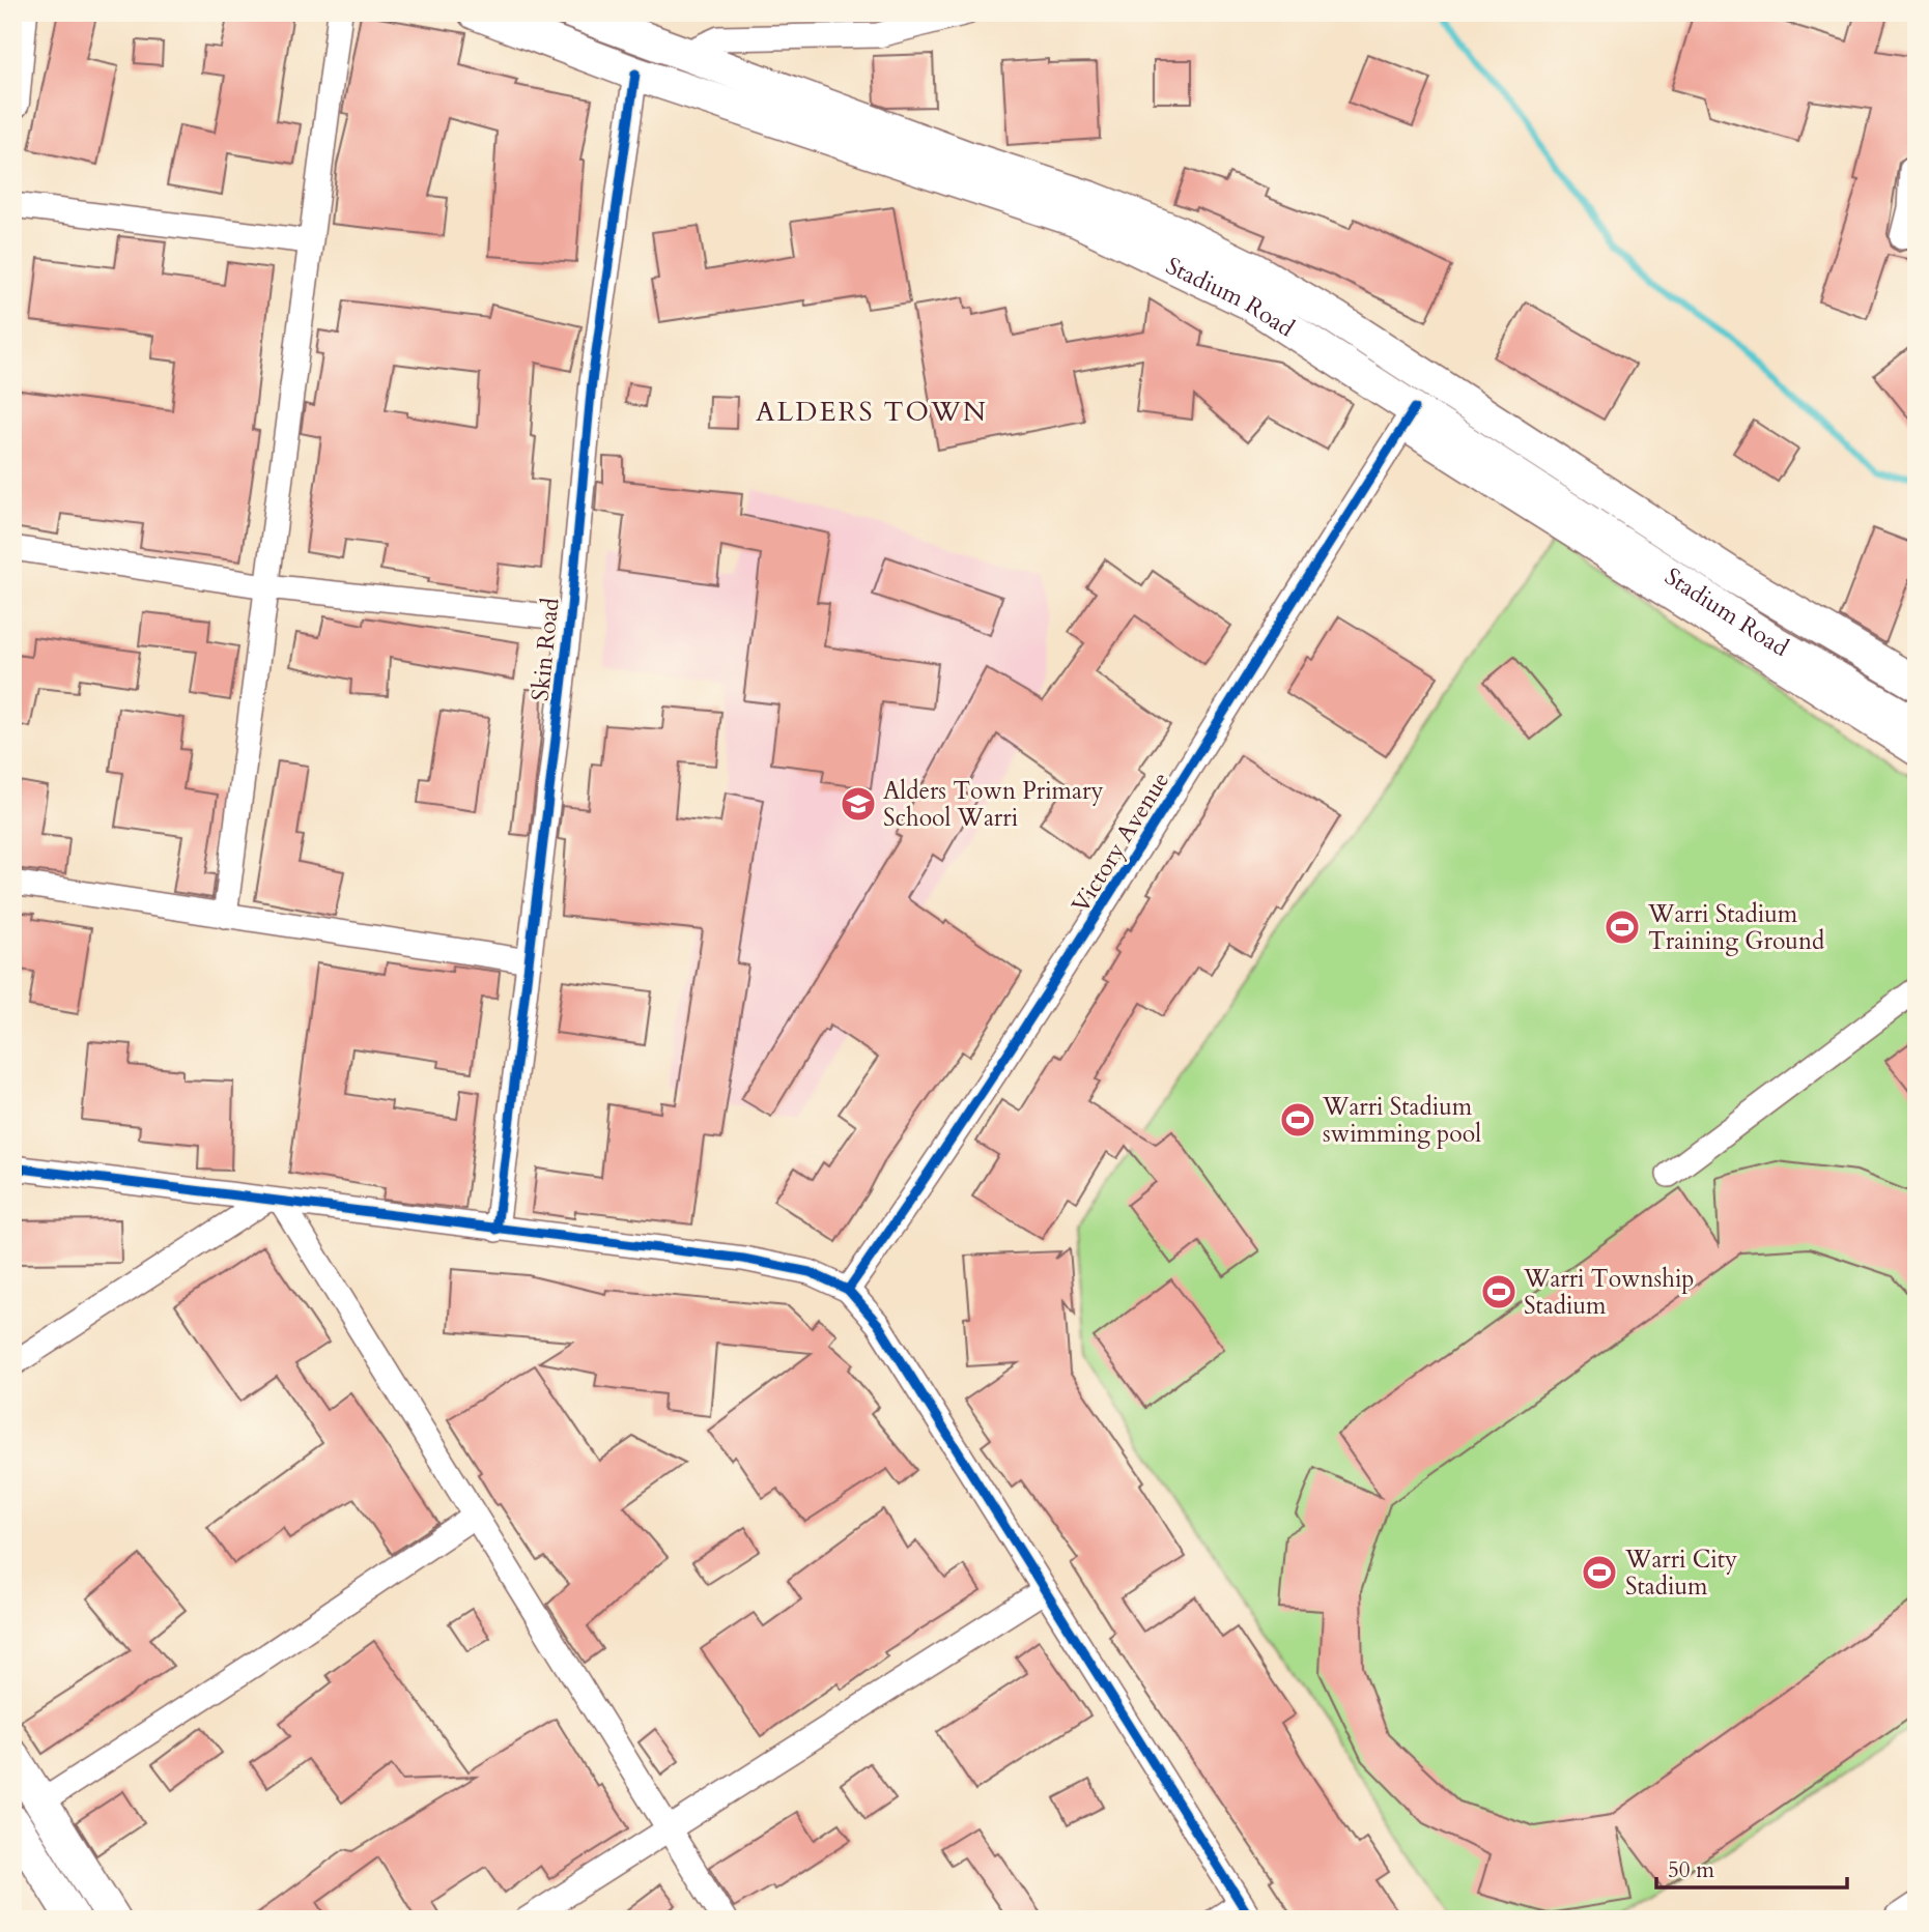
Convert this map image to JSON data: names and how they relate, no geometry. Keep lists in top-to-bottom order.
{
  "streets": {
    "main road": ["Stadium Road"],
    "street": ["Skin Road", "Victory Avenue"]
  },
  "crossings": [
    ["Stadium Road", "Skin Road"],
    ["Stadium Road", "Victory Avenue"]
  ],
  "districts": ["ALDERS TOWN"],
  "places": {
    "school or university": ["Alders Town Primary School Warri"],
    "sports": [
      "Warri Stadium Training Ground",
      "Warri Stadium swimming pool",
      "Warri Township Stadium",
      "Warri City Stadium"
    ]
  },
  "scale_bar": "50 m"
}
